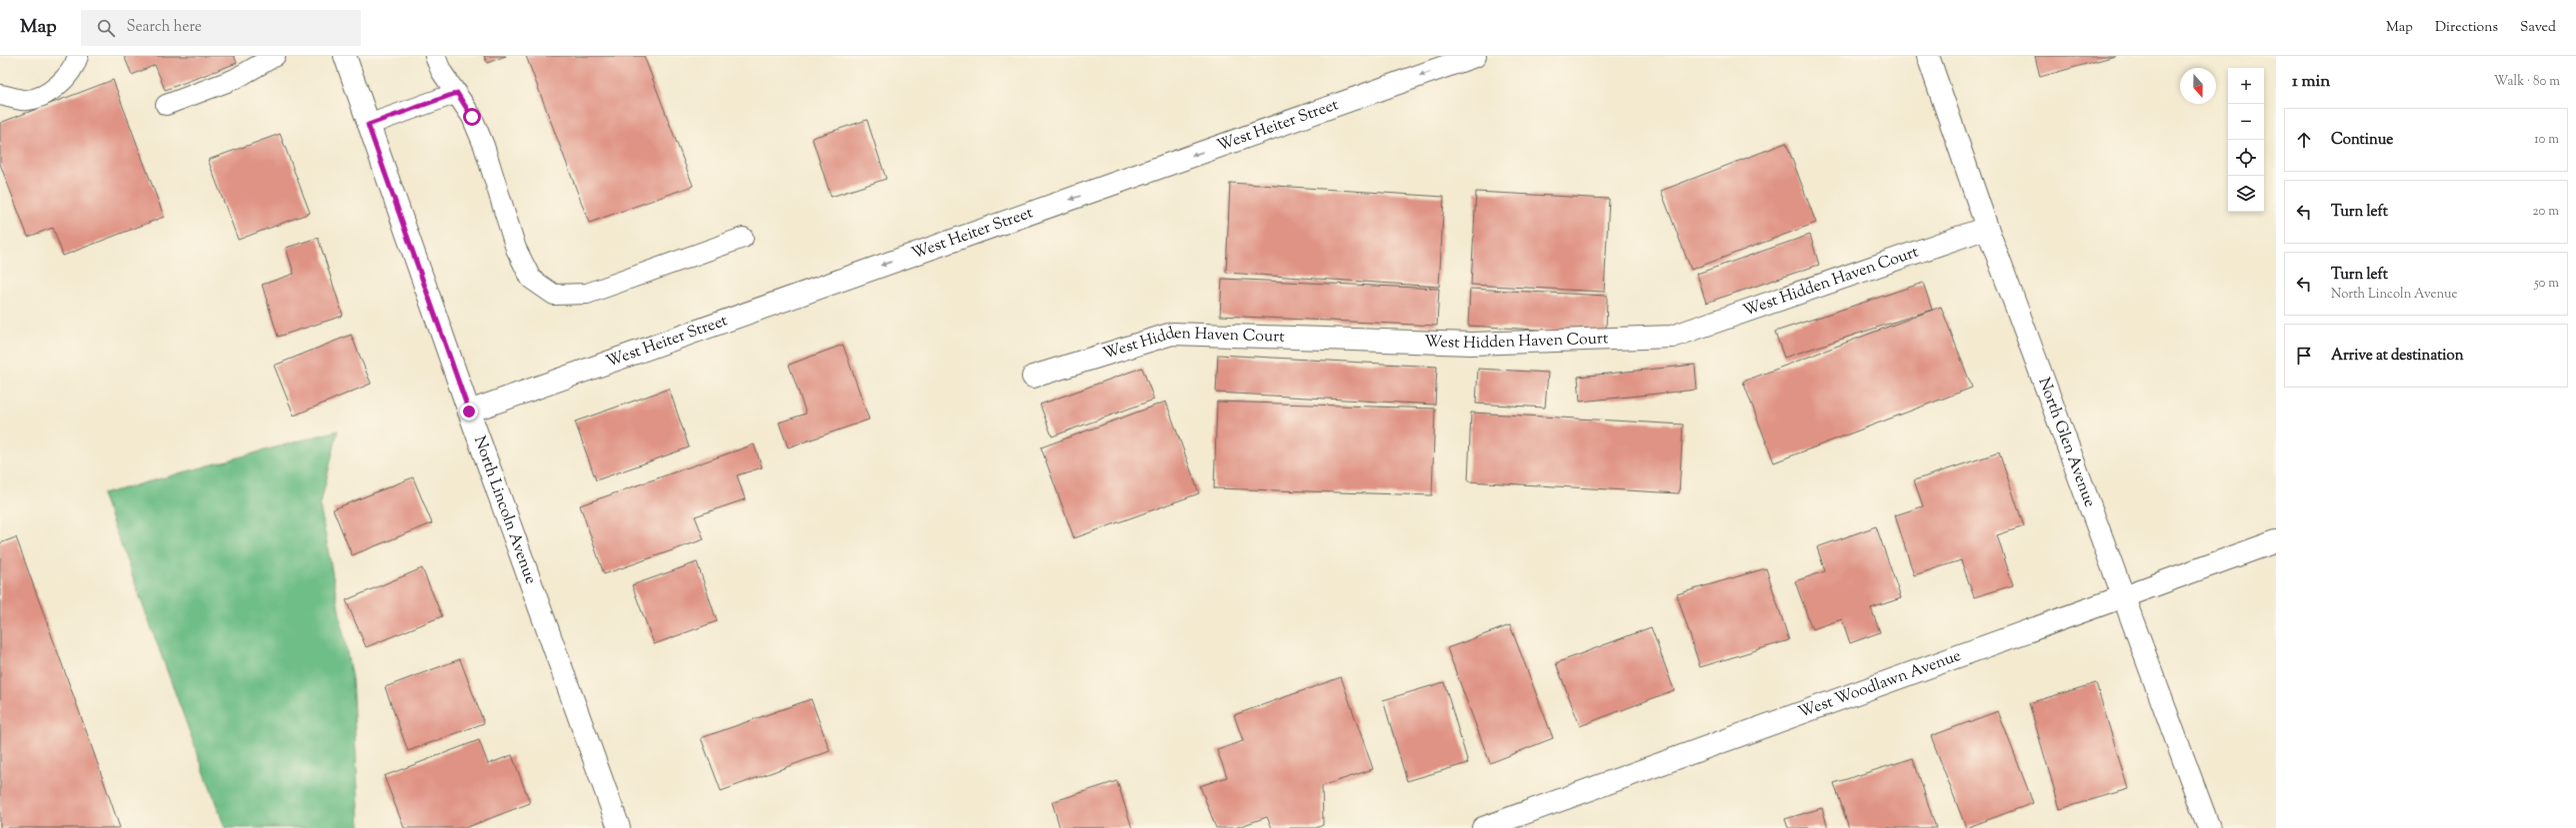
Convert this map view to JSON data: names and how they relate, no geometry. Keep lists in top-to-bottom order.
{
  "streets": {
    "street": [
      "West Heiter Street",
      "West Hidden Haven Court",
      "North Glen Avenue",
      "North Lincoln Avenue",
      "West Woodlawn Avenue"
    ]
  },
  "crossings": [
    ["West Heiter Street", "North Lincoln Avenue"],
    ["West Hidden Haven Court", "North Glen Avenue"],
    ["North Glen Avenue", "West Woodlawn Avenue"]
  ],
  "one_way": ["West Heiter Street"],
  "north": "bottom",
  "page": {
    "header": "Map",
    "search": "Search here",
    "nav": ["Map", "Directions", "Saved"],
    "heading": ["1 min", "Walk · 80 m"],
    "map_buttons": ["+", "−"],
    "list": [
      ["Continue", "10 m"],
      ["Turn left", "20 m"],
      ["Turn left", "North Lincoln Avenue", "50 m"],
      "Arrive at destination"
    ]
  }
}
